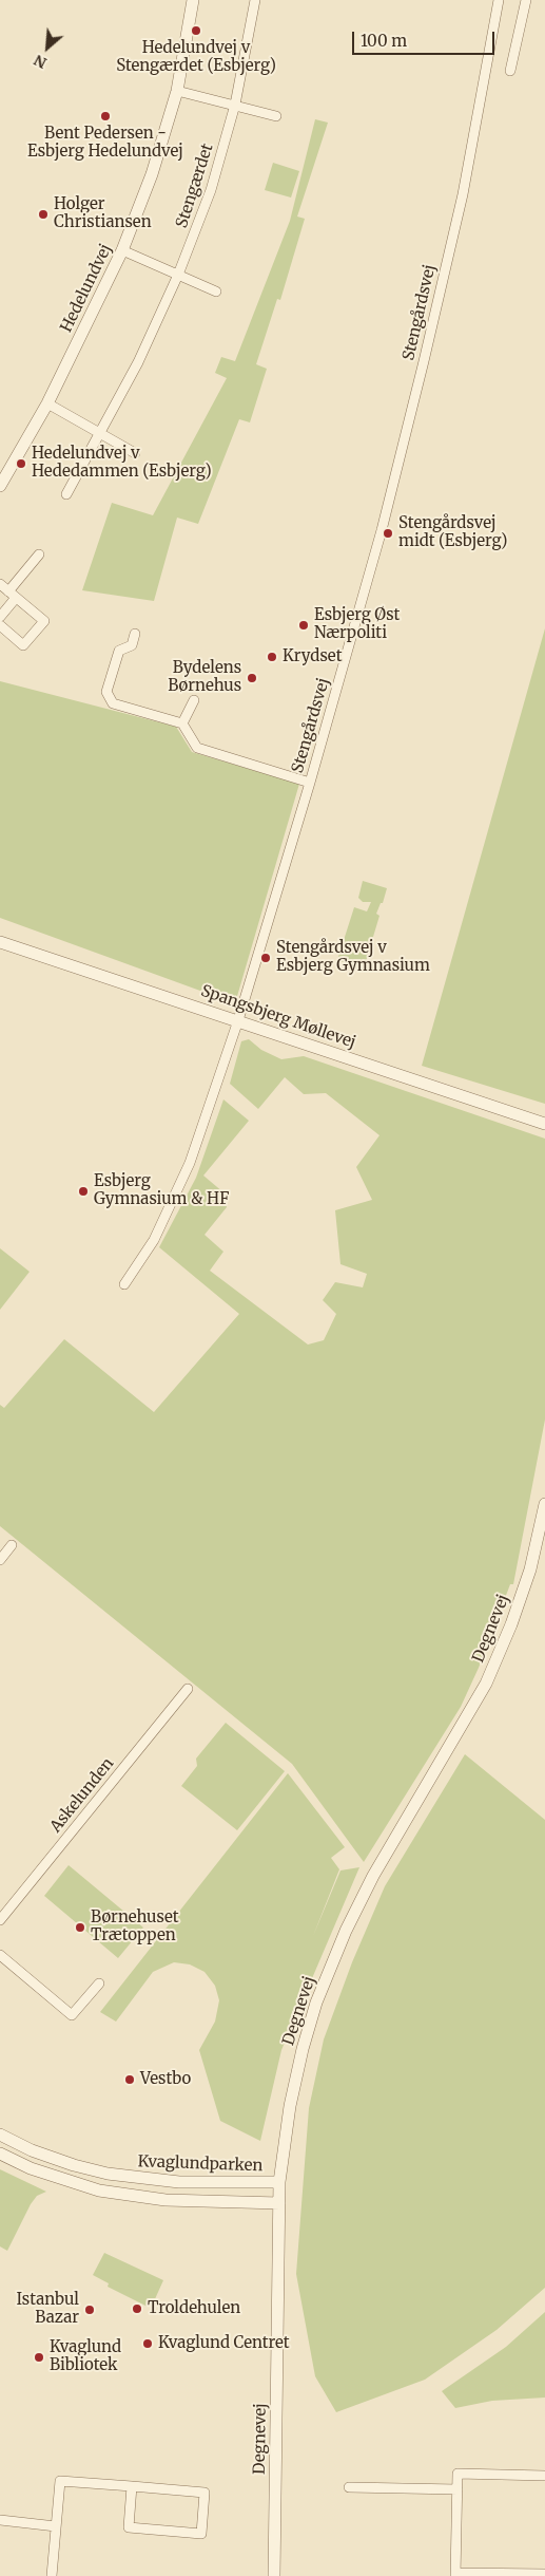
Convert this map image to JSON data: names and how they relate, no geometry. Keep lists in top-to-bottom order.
{
  "streets": {
    "street": [
      "Stengærdet",
      "Hedelundvej",
      "Stengårdsvej",
      "Spangsbjerg Møllevej",
      "Degnevej",
      "Askelunden",
      "Kvaglundparken"
    ]
  },
  "crossings": [
    ["Stengårdsvej", "Spangsbjerg Møllevej"],
    ["Degnevej", "Kvaglundparken"]
  ],
  "places": [
    "Hedelundvej v Stengærdet (Esbjerg)",
    "Bent Pedersen - Esbjerg Hedelundvej",
    "Holger Christiansen",
    "Hedelundvej v Hededammen (Esbjerg)",
    "Stengårdsvej midt (Esbjerg)",
    "Esbjerg Øst Nærpoliti",
    "Krydset",
    "Bydelens Børnehus",
    "Stengårdsvej v Esbjerg Gymnasium",
    "Esbjerg Gymnasium & HF",
    "Børnehuset Trætoppen",
    "Vestbo",
    "Troldehulen",
    "Istanbul Bazar",
    "Kvaglund Centret",
    "Kvaglund Bibliotek"
  ],
  "scale_bar": "100 m",
  "north": "bottom left"
}
